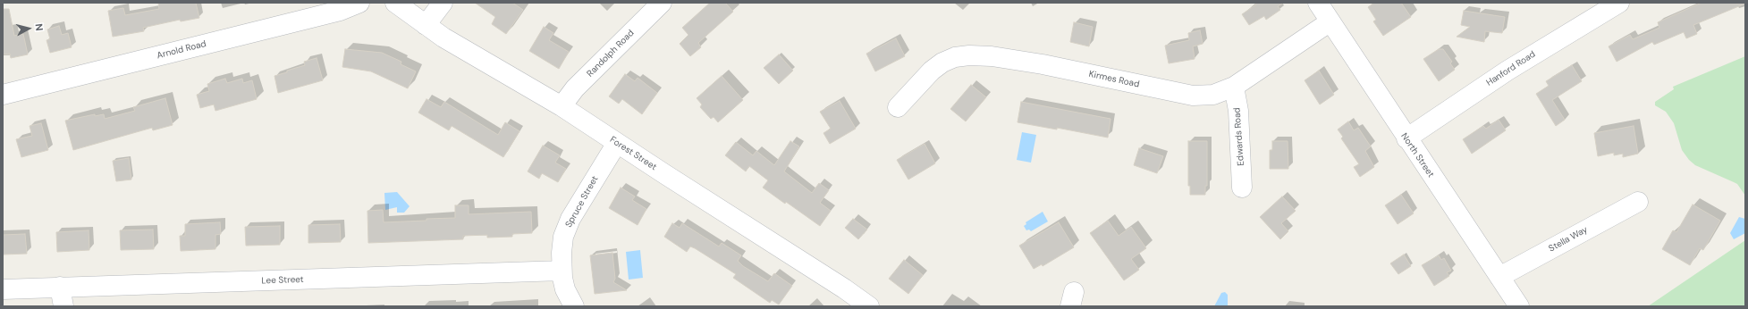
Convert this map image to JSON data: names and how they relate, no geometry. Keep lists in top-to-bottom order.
{
  "streets": {
    "street": [
      "Arnold Road",
      "Randolph Road",
      "Hanford Road",
      "Kirmes Road",
      "Edwards Road",
      "Forest Street",
      "North Street",
      "Spruce Street",
      "Stella Way",
      "Lee Street"
    ]
  },
  "crossings": [
    ["Randolph Road", "Forest Street"],
    ["Hanford Road", "North Street"],
    ["Kirmes Road", "Edwards Road"],
    ["Kirmes Road", "North Street"],
    ["Forest Street", "Spruce Street"],
    ["North Street", "Stella Way"],
    ["Spruce Street", "Lee Street"]
  ],
  "north": "right"
}
